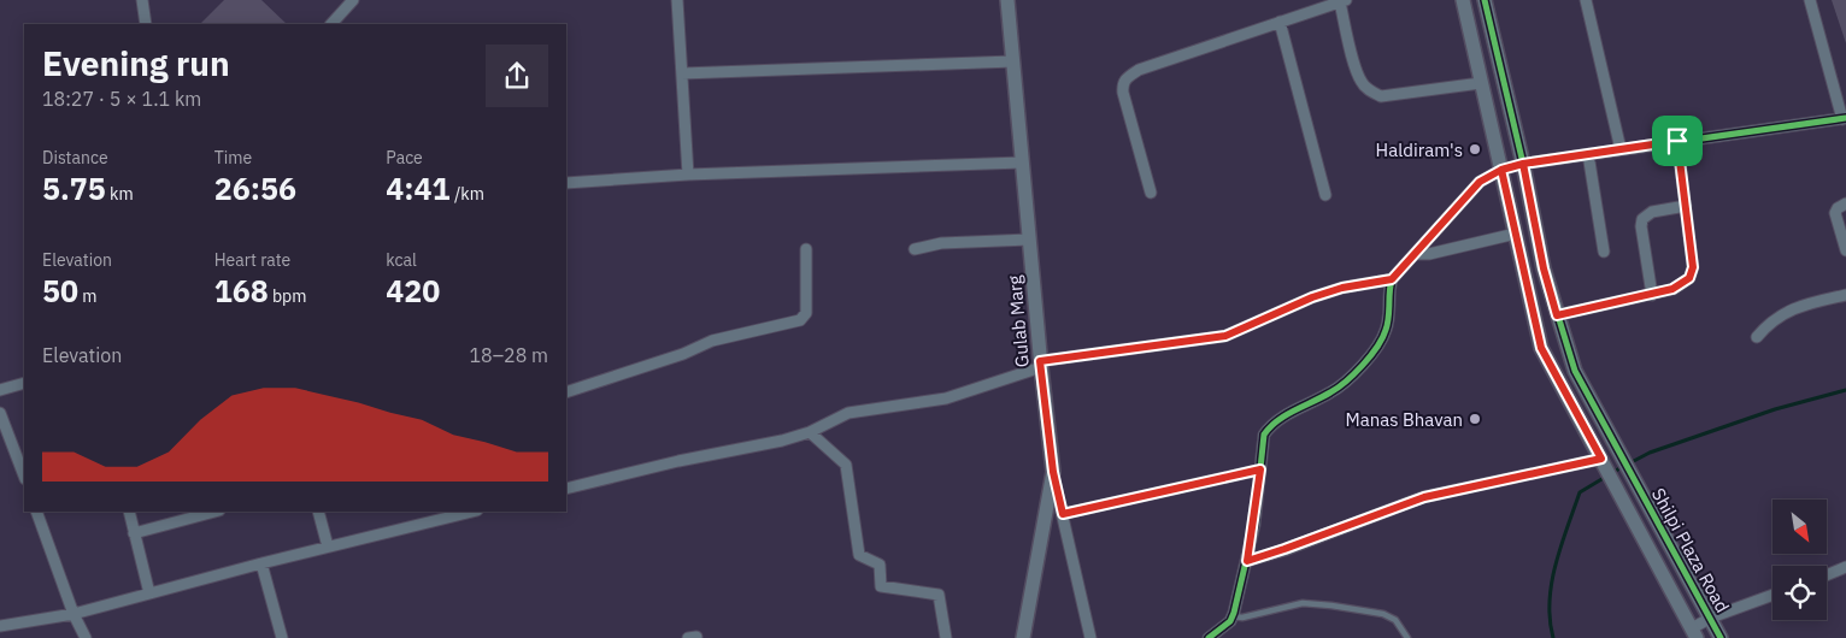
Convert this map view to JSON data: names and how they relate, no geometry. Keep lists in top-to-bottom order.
{
  "streets": {
    "street": ["Gulab Marg", "Shilpi Plaza Road"]
  },
  "places": ["Haldiram's", "Manas Bhavan"],
  "north": "bottom right",
  "page": {
    "heading": ["Evening run", "18:27 · 5 × 1.1 km"],
    "stats": [
      ["Distance", "5.75 km"],
      ["Time", "26:56"],
      ["Pace", "4:41 /km"],
      ["Elevation", "50 m"],
      ["Heart rate", "168 bpm"],
      ["kcal", "420"]
    ],
    "chart": ["Elevation", "18–28 m"]
  }
}
